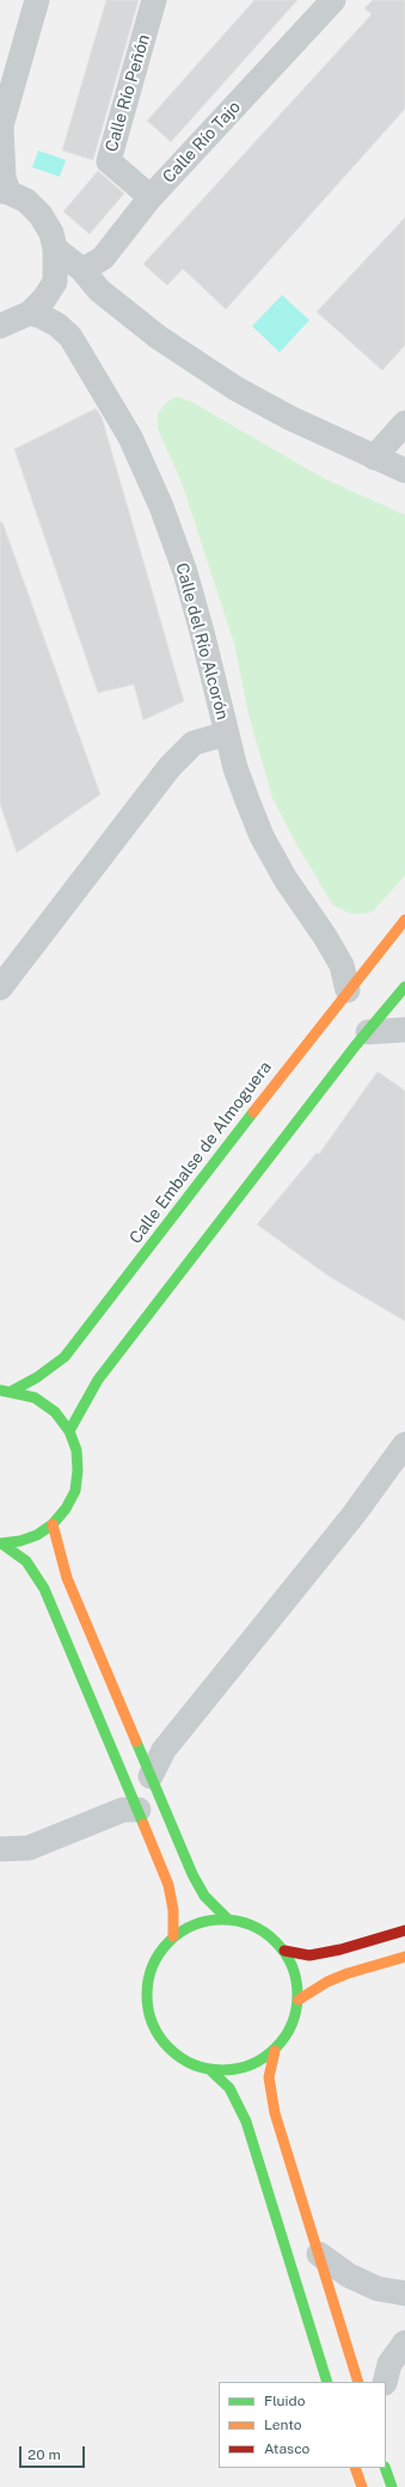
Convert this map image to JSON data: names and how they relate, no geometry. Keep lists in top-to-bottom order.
{
  "streets": {
    "main road": ["Calle Embalse de Almoguera"],
    "street": ["Calle Río Peñón", "Calle Río Tajo", "Calle del Río Alcorón"]
  },
  "crossings": [
    ["Calle Río Peñón", "Calle Río Tajo"],
    ["Calle del Río Alcorón", "Calle Embalse de Almoguera"]
  ],
  "legend": ["Fluido", "Lento", "Atasco"],
  "scale_bar": "20 m"
}
